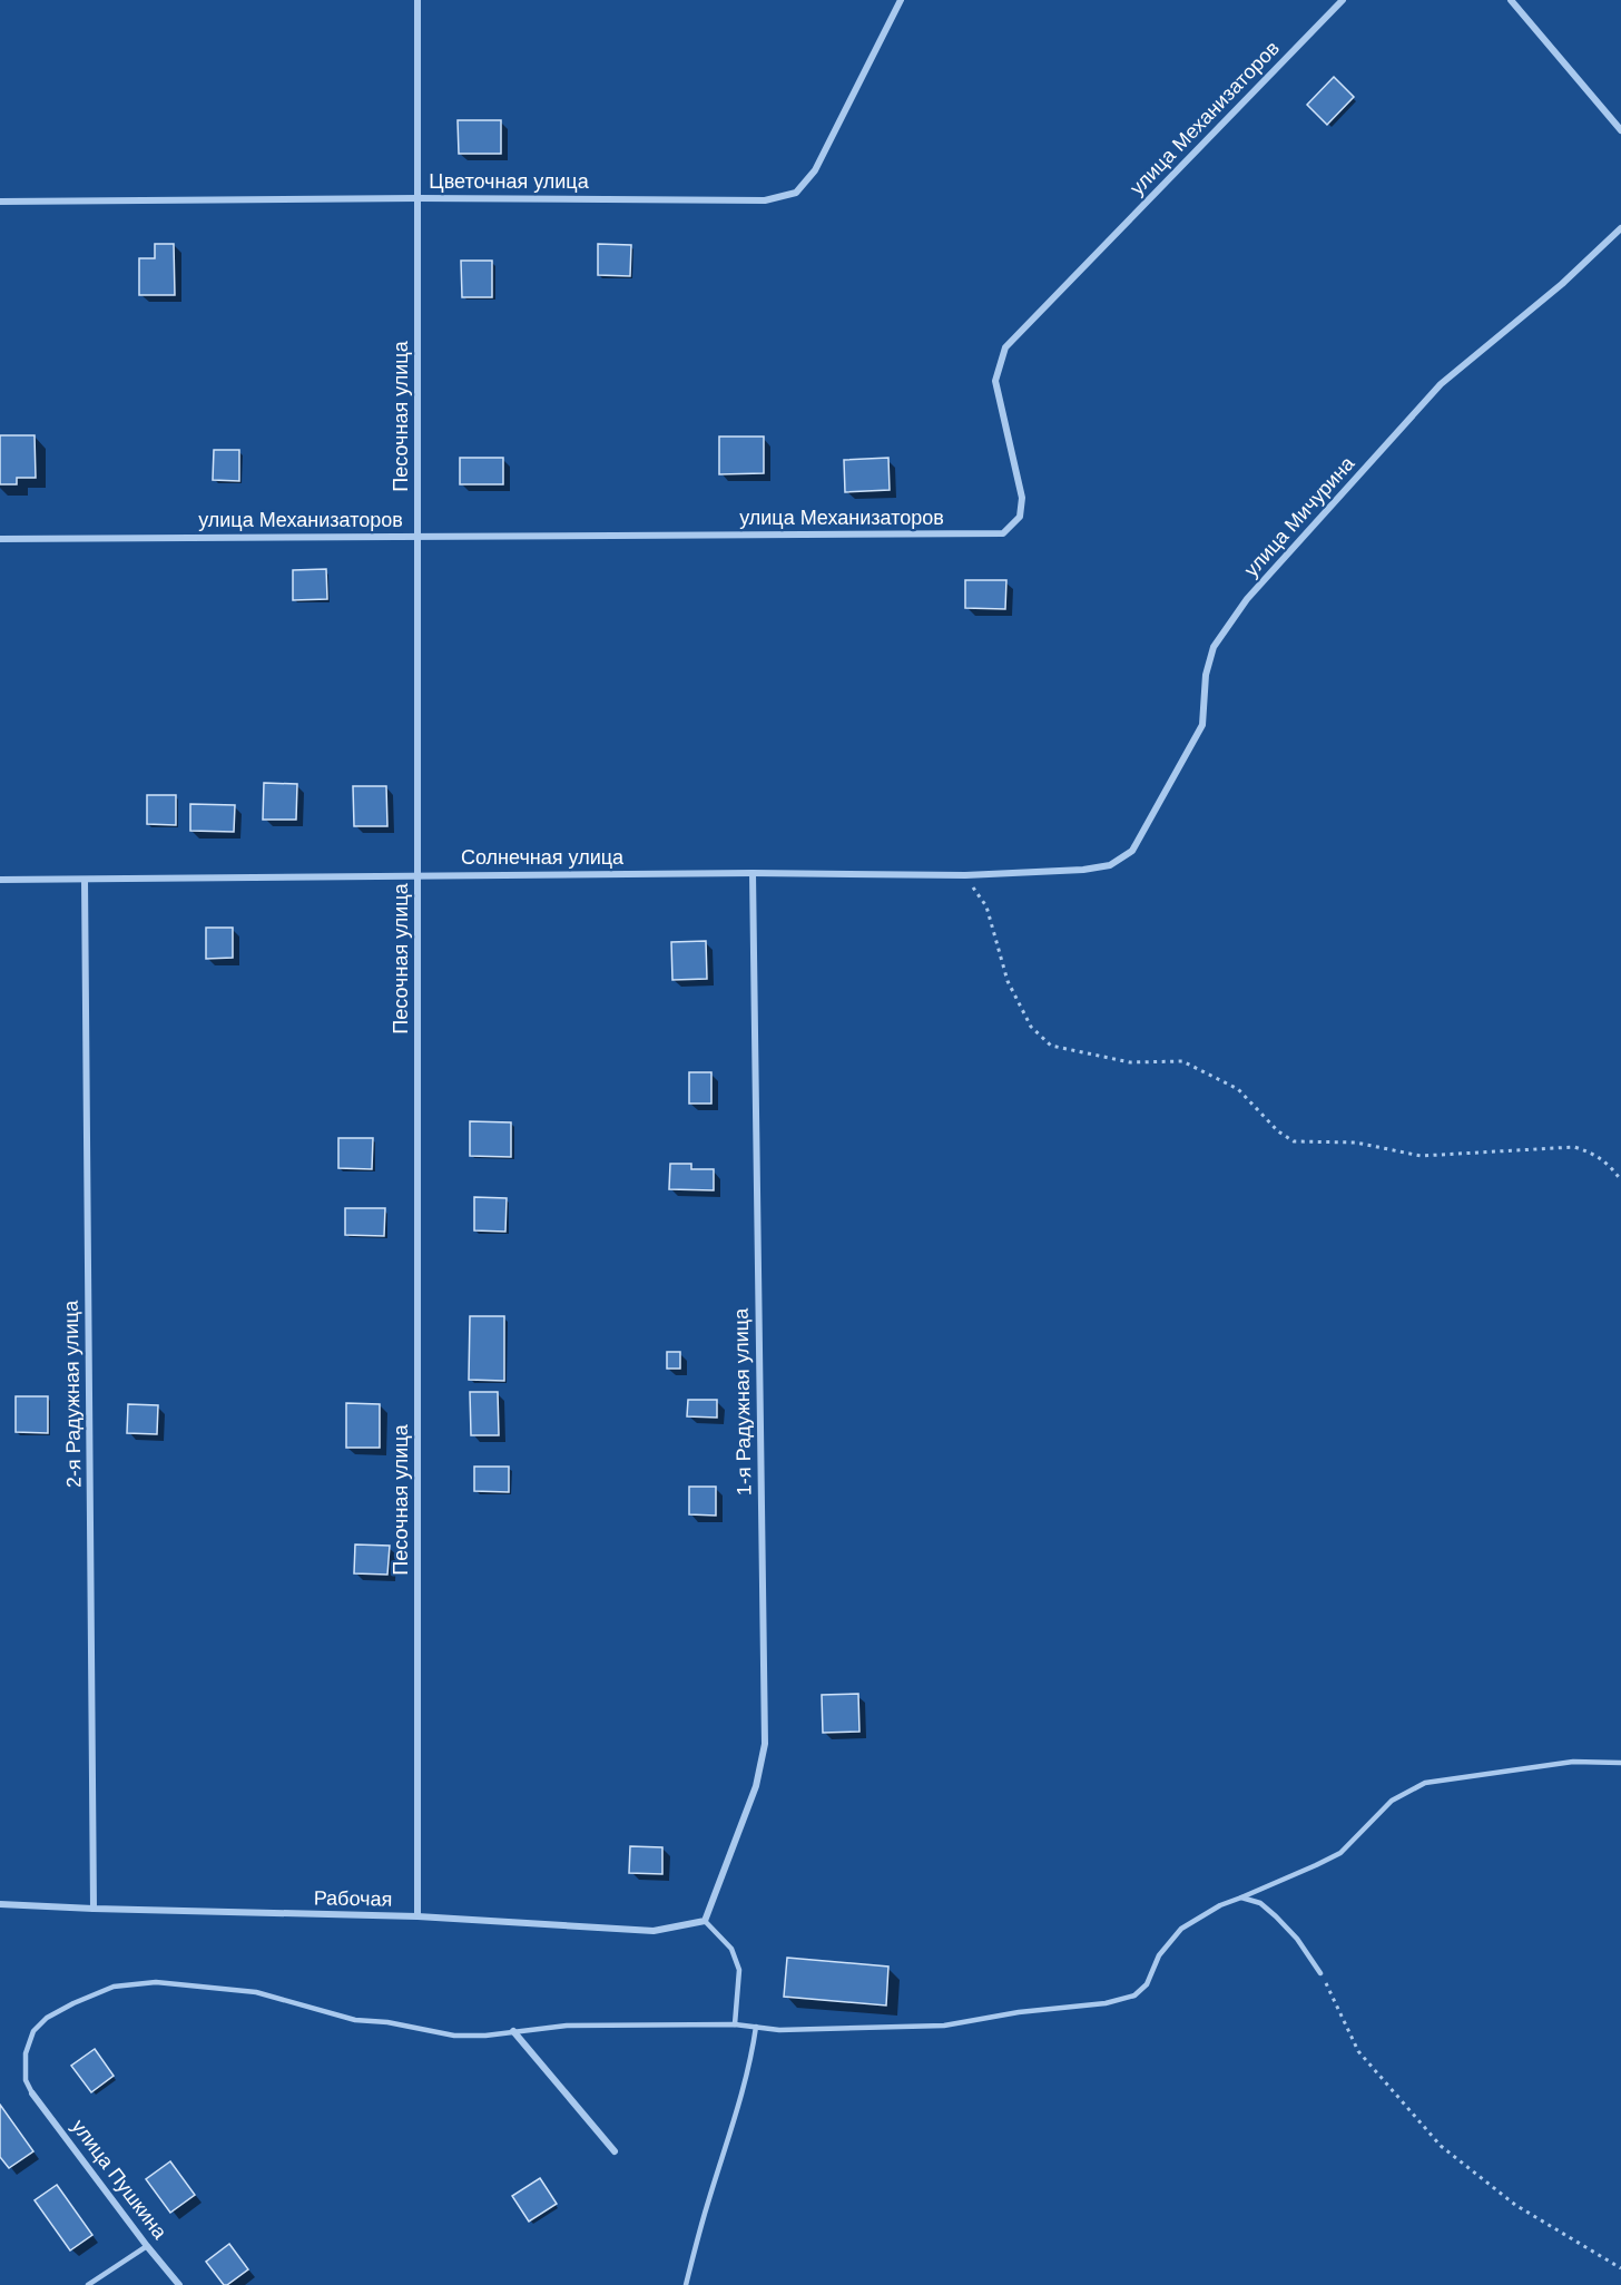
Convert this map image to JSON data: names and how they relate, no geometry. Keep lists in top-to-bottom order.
{
  "streets": {
    "street": [
      "улица Механизаторов",
      "Цветочная улица",
      "Песочная улица",
      "улица Мичурина",
      "Солнечная улица",
      "2-я Радужная улица",
      "1-я Радужная улица",
      "Рабочая",
      "улица Пушкина"
    ]
  },
  "crossings": [
    ["улица Механизаторов", "Песочная улица"],
    ["Цветочная улица", "Песочная улица"],
    ["Песочная улица", "Солнечная улица"],
    ["Песочная улица", "Рабочая"],
    ["улица Мичурина", "Солнечная улица"],
    ["Солнечная улица", "2-я Радужная улица"],
    ["Солнечная улица", "1-я Радужная улица"],
    ["2-я Радужная улица", "Рабочая"],
    ["1-я Радужная улица", "Рабочая"]
  ]
}
